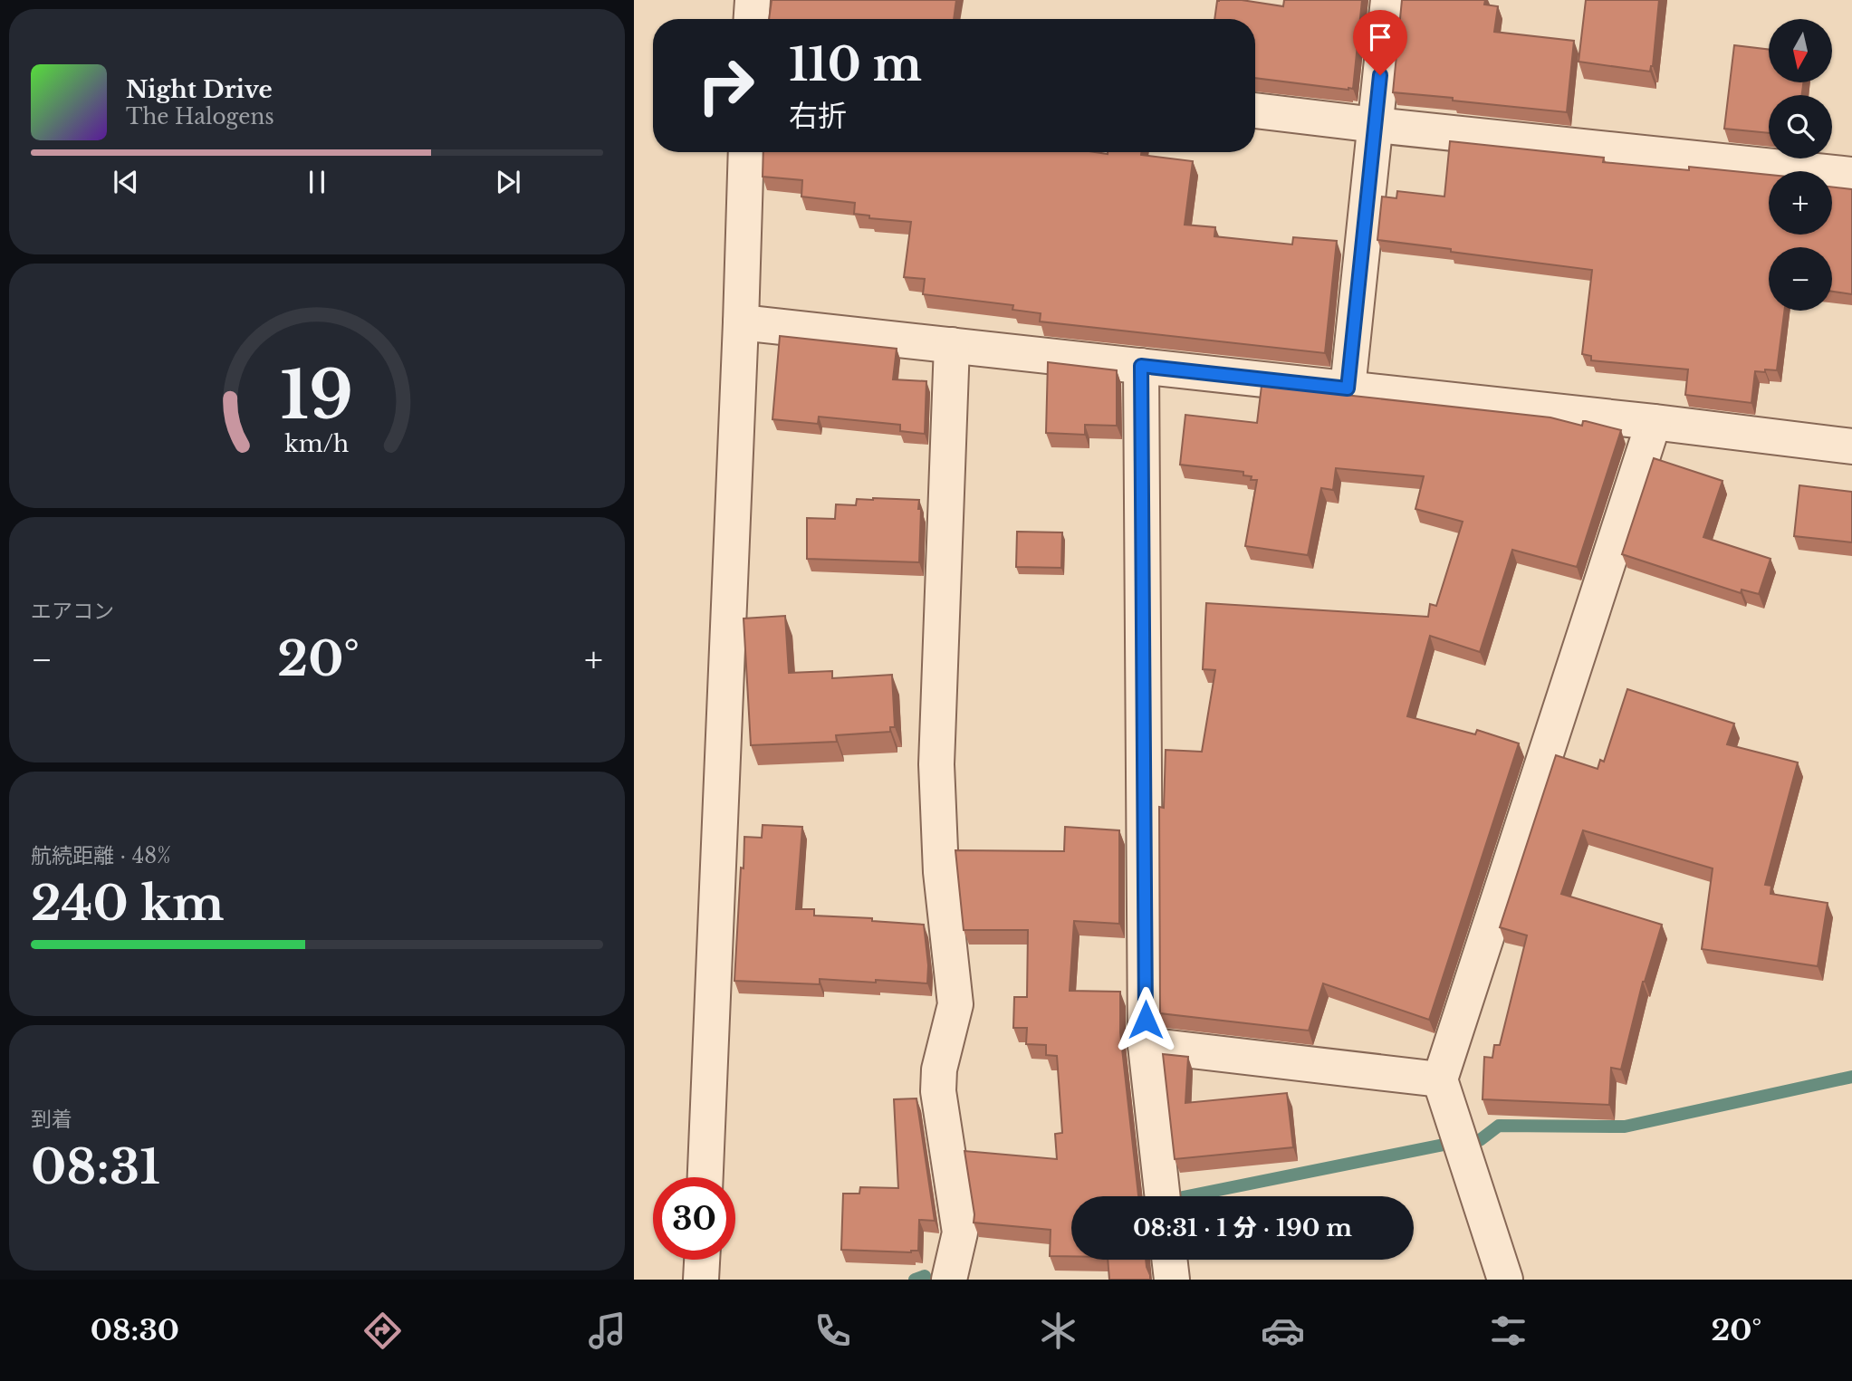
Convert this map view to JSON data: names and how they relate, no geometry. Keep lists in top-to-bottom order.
{
  "north": "bottom",
  "page": {
    "map_buttons": ["+", "−"],
    "turn": ["110 m", "右折"],
    "song": ["Night Drive", "The Halogens"],
    "tile": [
      "エアコン",
      ["航続距離 · 48%", "240 km"],
      ["到着", "08:31"]
    ],
    "heat": ["−", "20°", "+"],
    "limit": "30",
    "trip": "08:31 · 1 分 · 190 m",
    "tabs": ["08:30", "20°"],
    "gauge": ["19", "km/h"]
  }
}
